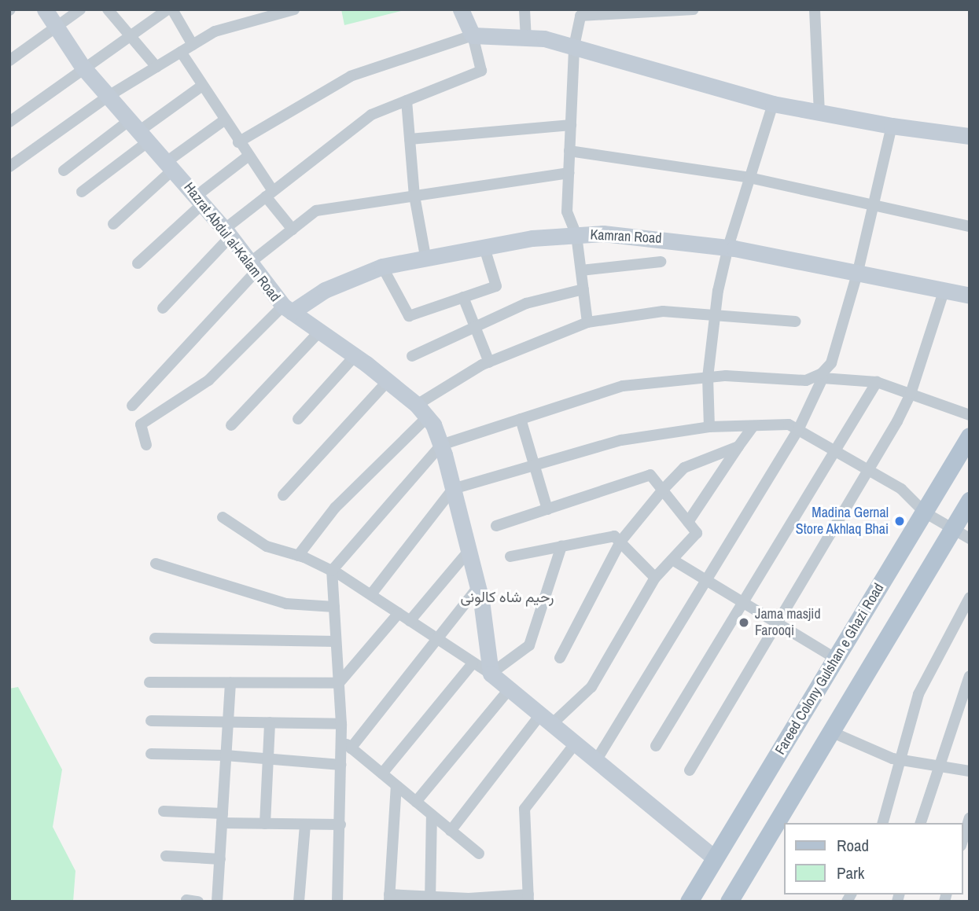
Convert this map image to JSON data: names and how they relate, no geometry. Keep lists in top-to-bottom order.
{
  "streets": {
    "main road": ["Fareed Colony Gulshan e Ghazi Road"],
    "street": ["Kamran Road", "Hazrat Abdul al-Kalam Road"]
  },
  "crossings": [
    ["Kamran Road", "Hazrat Abdul al-Kalam Road"]
  ],
  "districts": ["رحیم شاہ کالونی"],
  "places": ["Madina Gernal Store Akhlaq Bhai", "Jama masjid Farooqi"],
  "legend": ["Road", "Park"]
}
